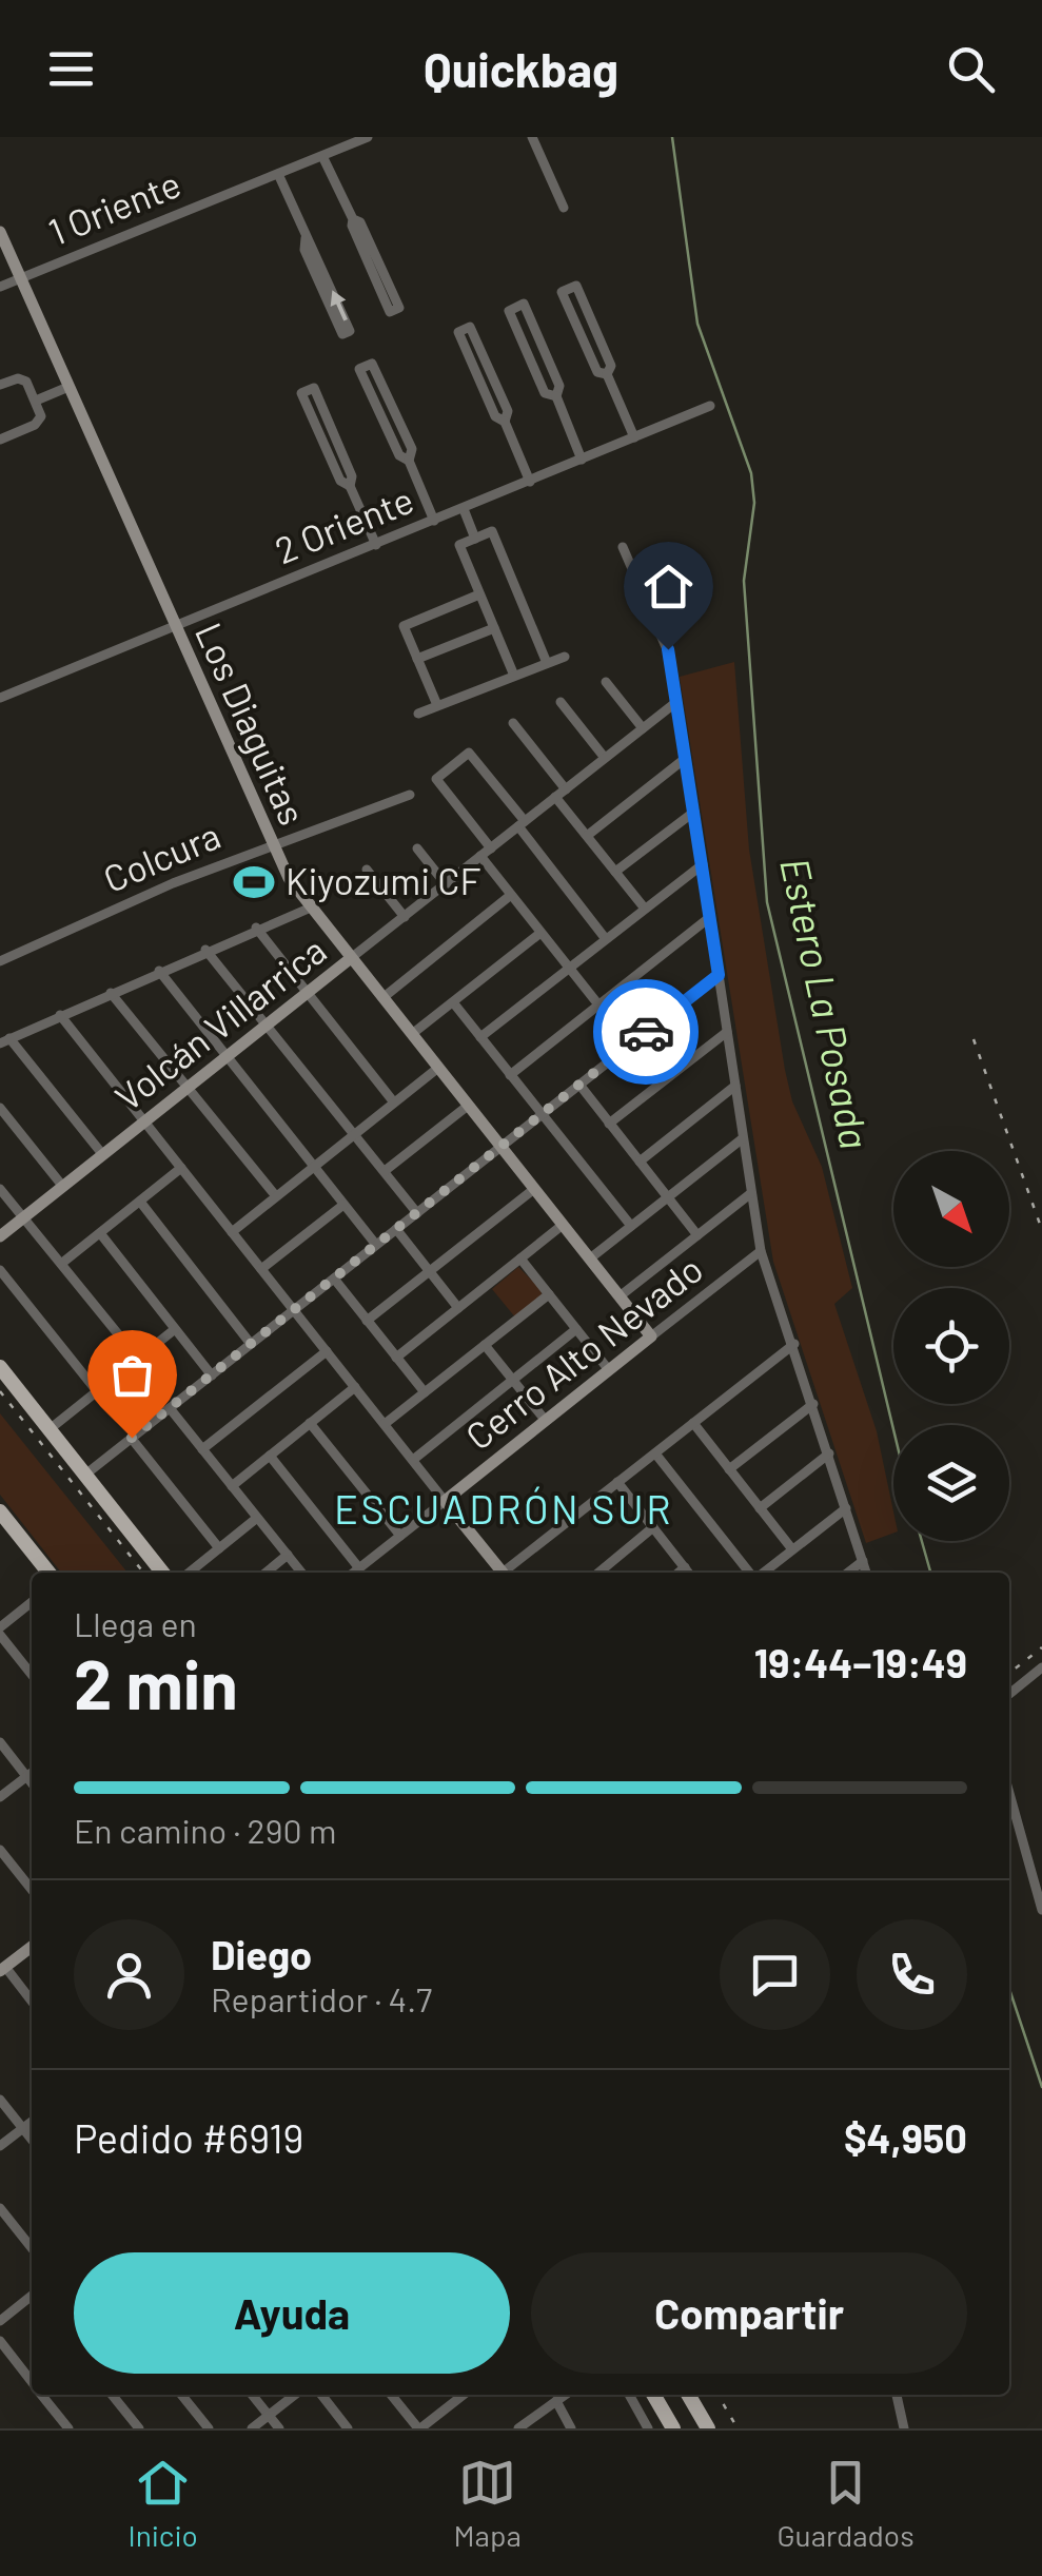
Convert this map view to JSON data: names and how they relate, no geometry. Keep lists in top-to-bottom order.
{
  "streets": {
    "street": [
      "1 Oriente",
      "2 Oriente",
      "Los Diaguitas",
      "Colcura",
      "Volcán Villarrica",
      "Cerro Alto Nevado"
    ]
  },
  "crossings": [
    ["1 Oriente", "Los Diaguitas"],
    ["2 Oriente", "Los Diaguitas"],
    ["Los Diaguitas", "Colcura"],
    ["Los Diaguitas", "Volcán Villarrica"],
    ["Los Diaguitas", "Cerro Alto Nevado"]
  ],
  "districts": ["ESCUADRÓN SUR"],
  "water": ["Estero La Posada"],
  "places": {
    "sports": ["Kiyozumi CF"]
  },
  "north": "bottom right",
  "page": {
    "header": "Quickbag",
    "heading": ["2 min", "Llega en", "19:44–19:49"],
    "panel": [
      "Diego",
      "Repartidor · 4.7",
      "Pedido #6919",
      "$4,950"
    ],
    "bar": "En camino · 290 m",
    "buttons": ["Ayuda", "Compartir"],
    "tabs": ["Inicio", "Mapa", "Guardados"]
  }
}
